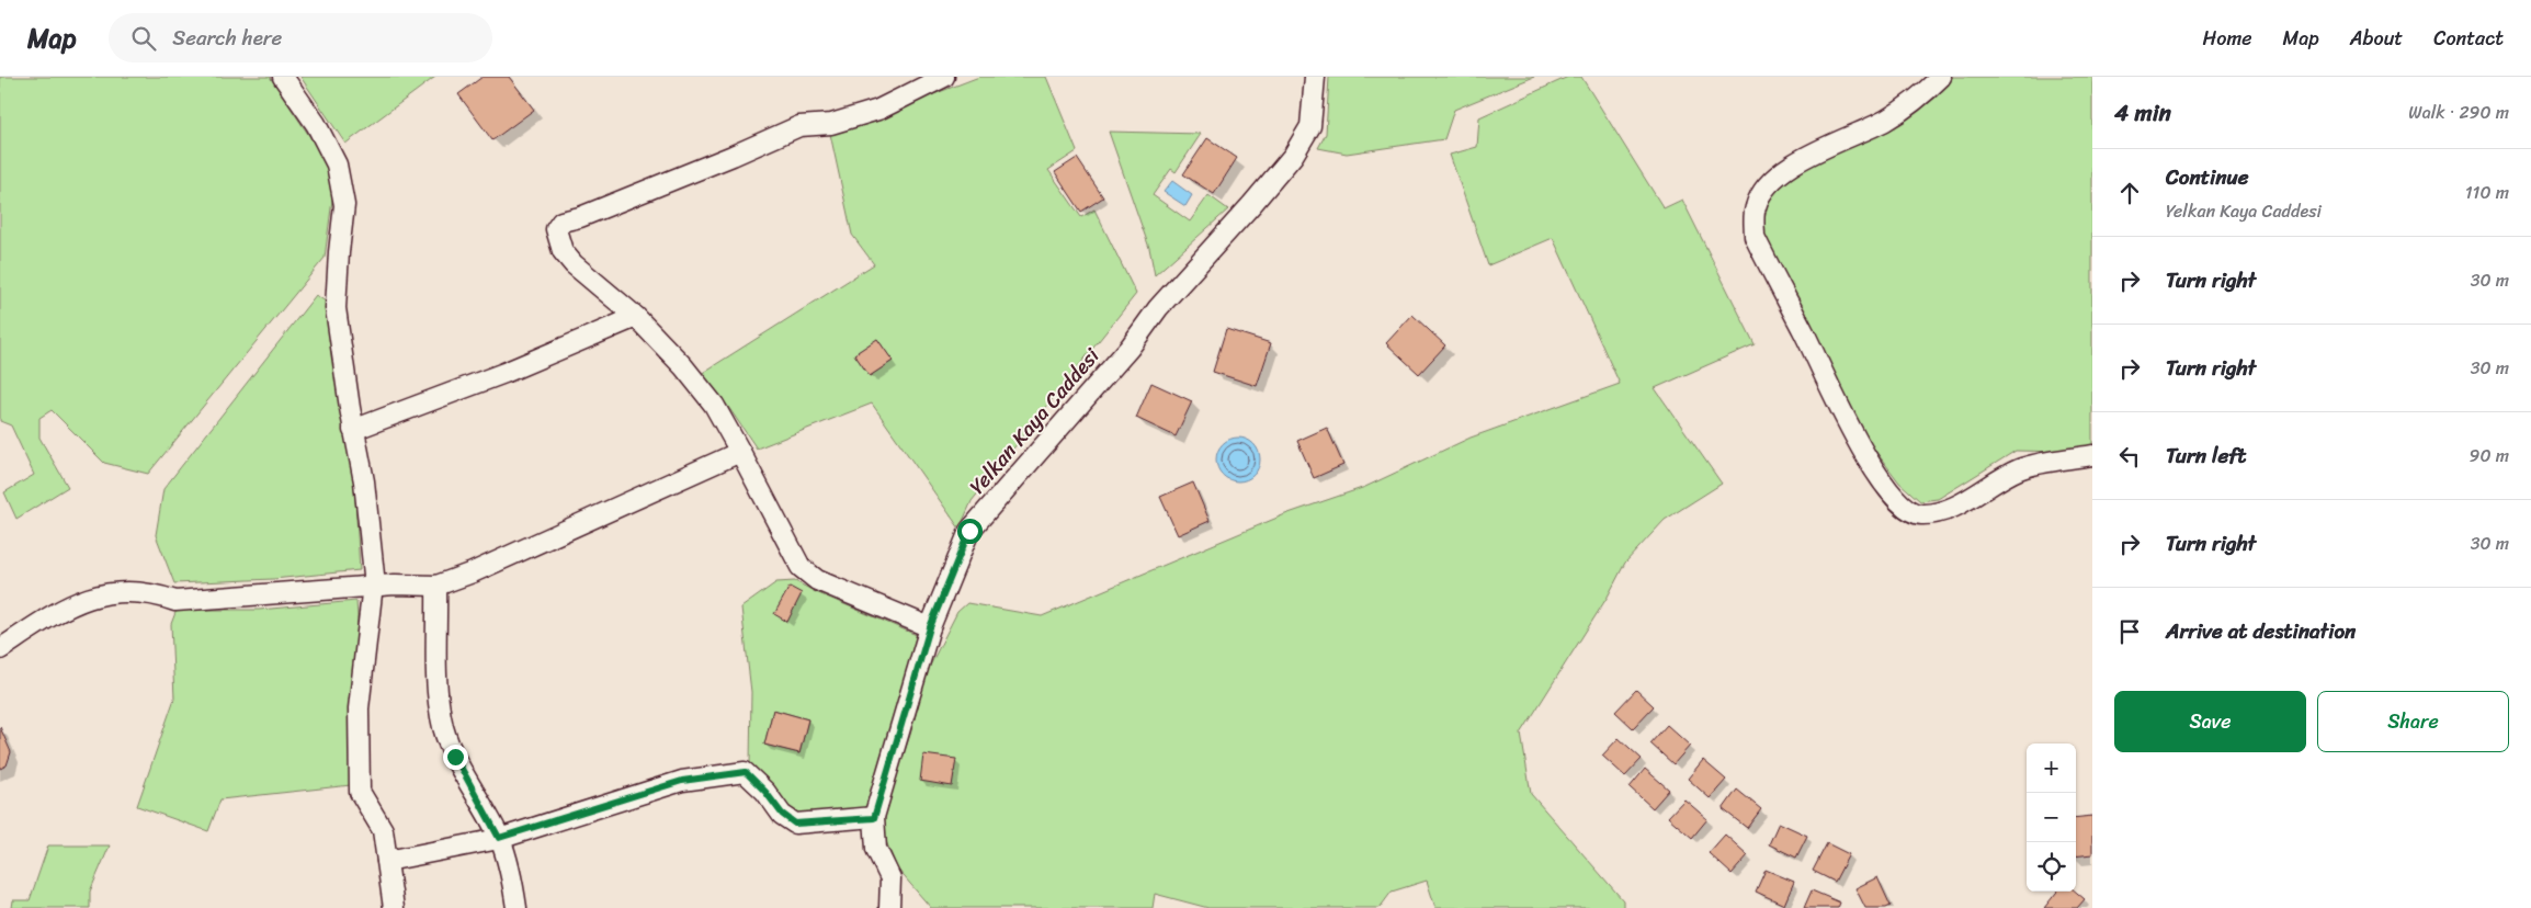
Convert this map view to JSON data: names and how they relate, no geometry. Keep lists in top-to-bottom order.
{
  "streets": {
    "street": ["Yelkan Kaya Caddesi"]
  },
  "page": {
    "header": "Map",
    "search": "Search here",
    "nav": [
      "Home",
      "Map",
      "About",
      "Contact"
    ],
    "heading": ["4 min", "Walk · 290 m"],
    "list": [
      ["Continue", "Yelkan Kaya Caddesi", "110 m"],
      ["Turn right", "30 m"],
      ["Turn right", "30 m"],
      ["Turn left", "90 m"],
      ["Turn right", "30 m"],
      "Arrive at destination"
    ],
    "buttons": ["Save", "Share"],
    "map_buttons": ["+", "−"]
  }
}
